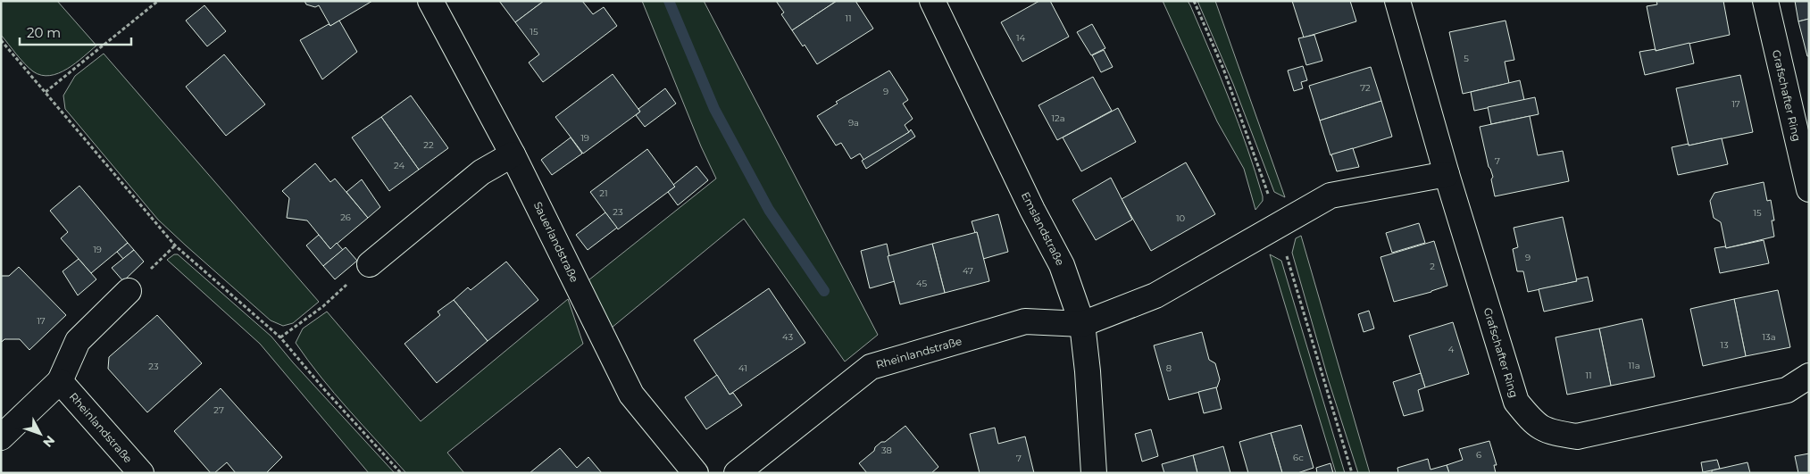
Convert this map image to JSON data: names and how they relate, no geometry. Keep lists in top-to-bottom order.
{
  "streets": {
    "street": [
      "Grafschafter Ring",
      "Emslandstraße",
      "Sauerlandstraße",
      "Rheinlandstraße"
    ]
  },
  "crossings": [
    ["Emslandstraße", "Rheinlandstraße"]
  ],
  "house_numbers": [
    "11",
    "15",
    "14",
    "5",
    "72",
    "9",
    "17",
    "12a",
    "9a",
    "19",
    "22",
    "7",
    "24",
    "21",
    "23",
    "15",
    "26",
    "10",
    "19",
    "9",
    "2",
    "47",
    "45",
    "17",
    "43",
    "13a",
    "13",
    "4",
    "11a",
    "23",
    "41",
    "8",
    "11",
    "27",
    "38",
    "6",
    "6c",
    "7"
  ],
  "scale_bar": "20 m",
  "north": "bottom right"
}
